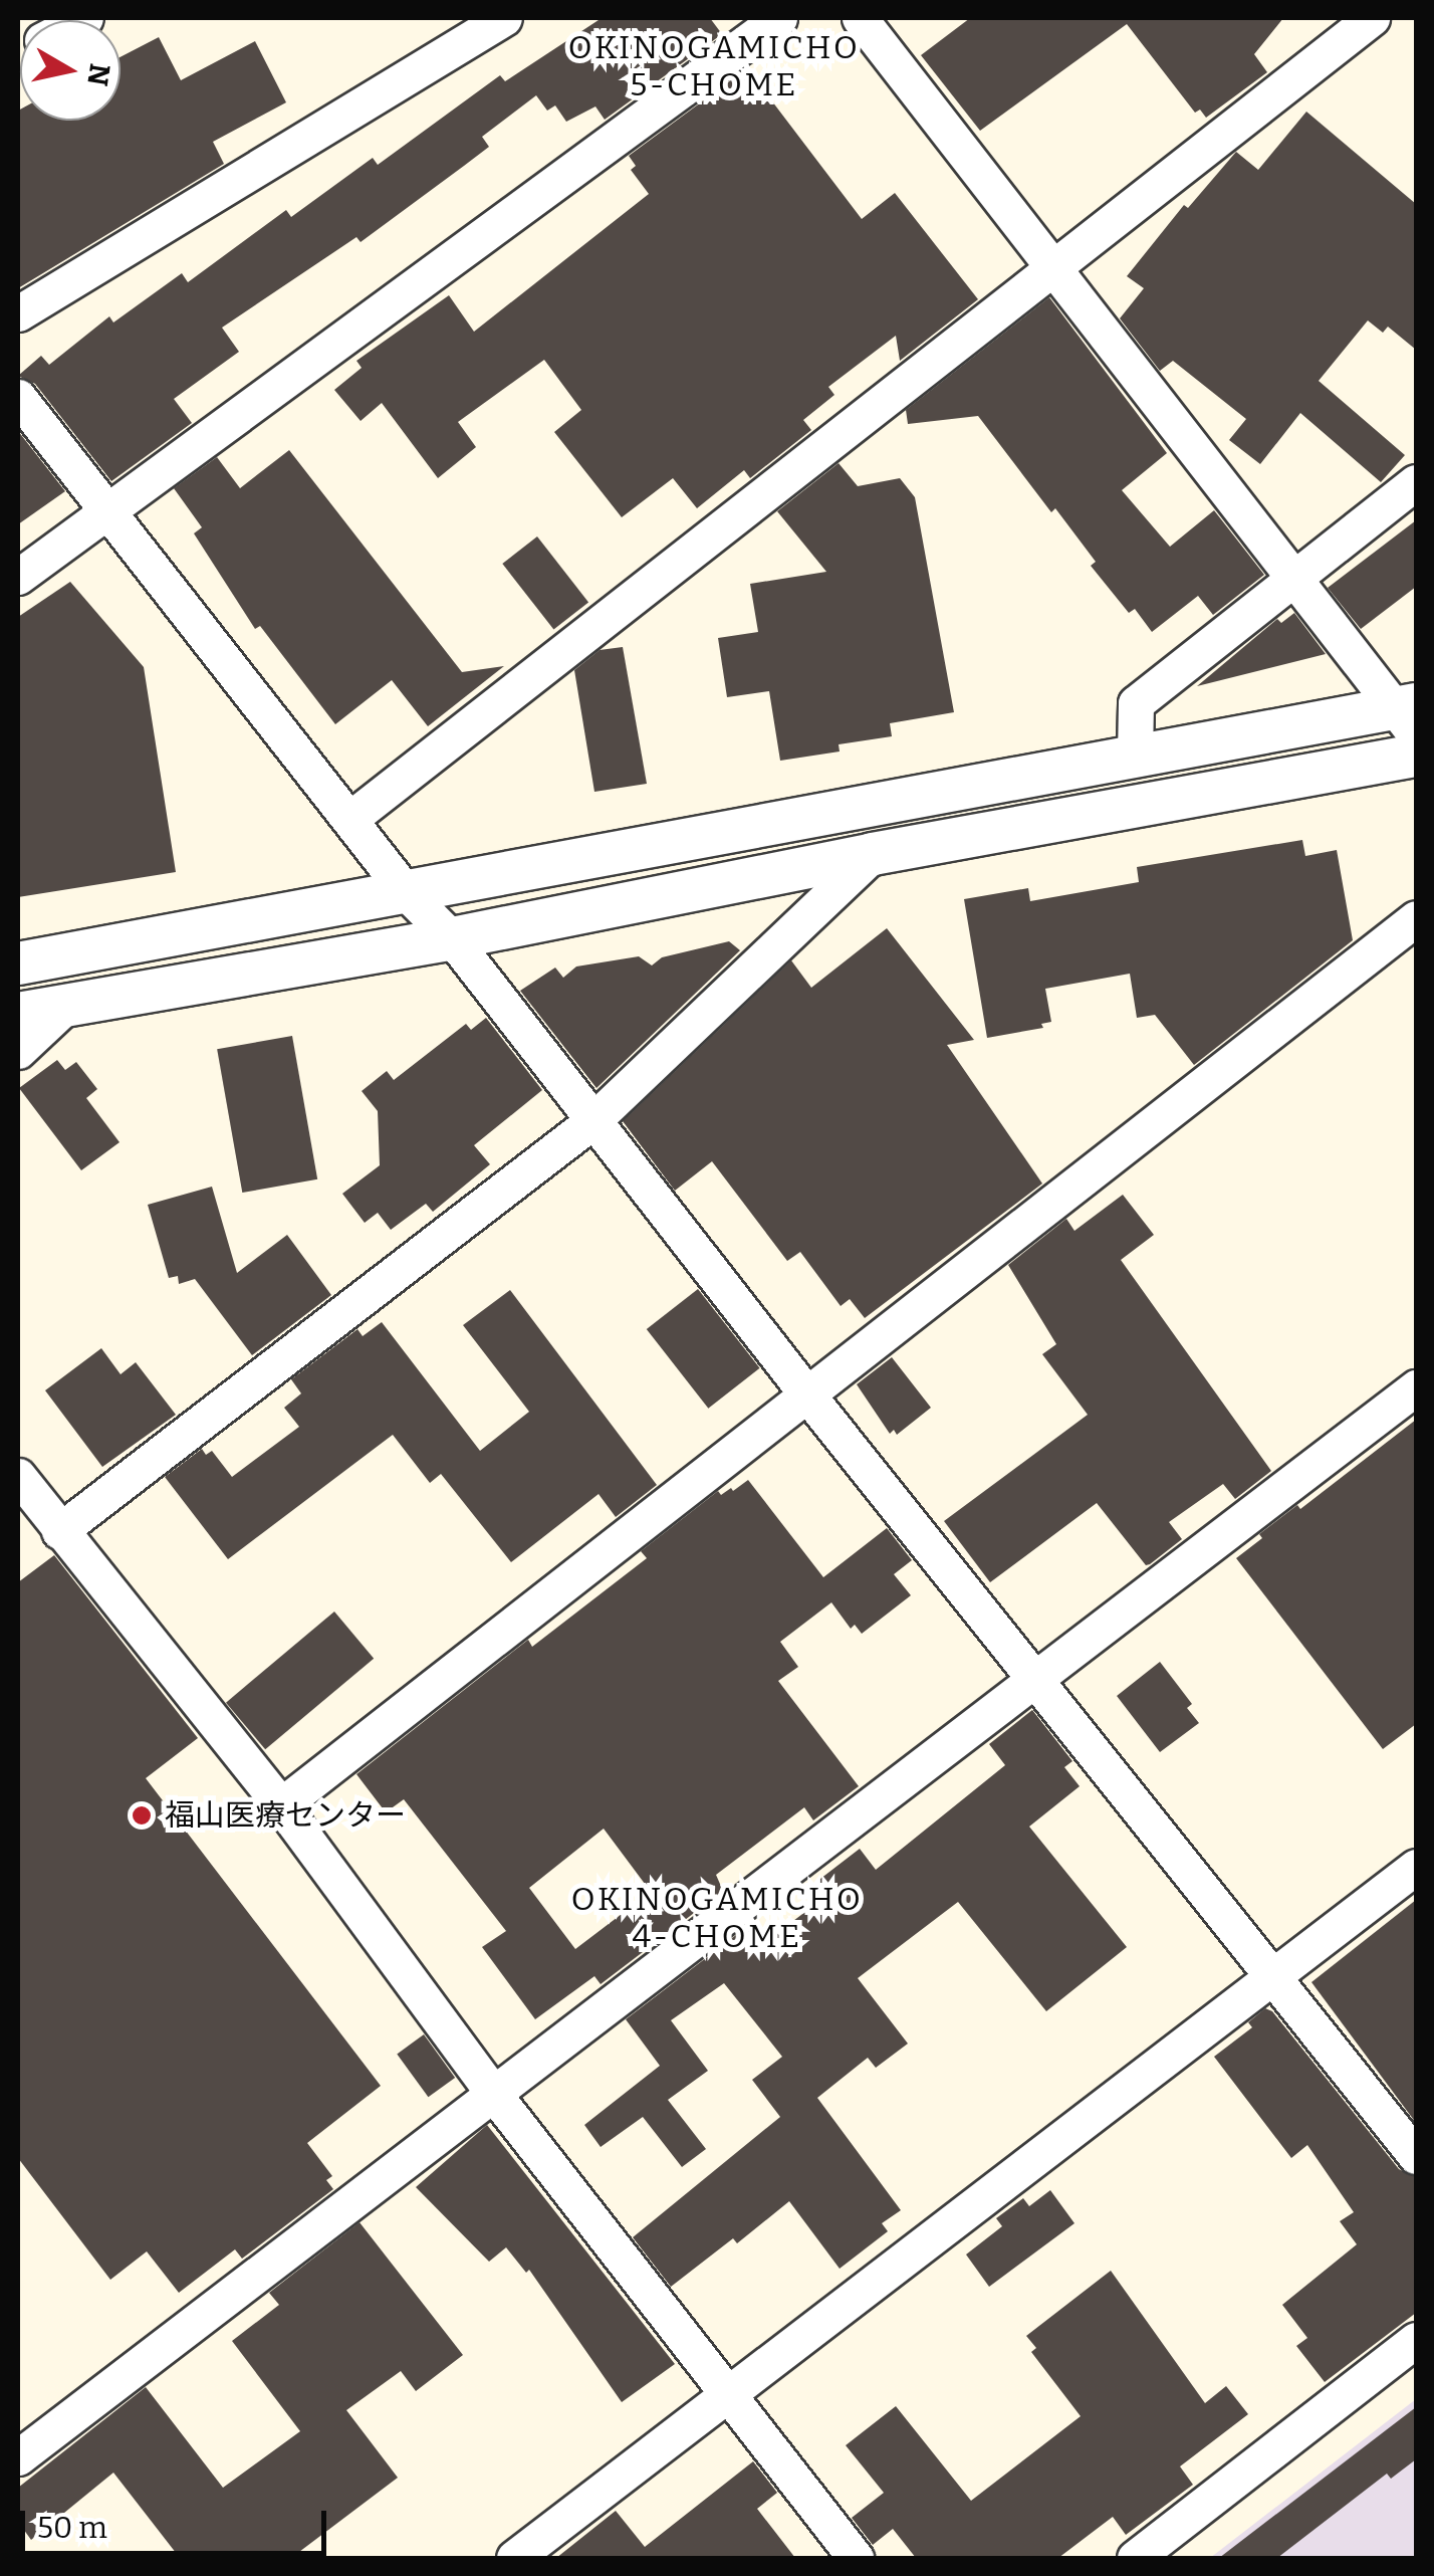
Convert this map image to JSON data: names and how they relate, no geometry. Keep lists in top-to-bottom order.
{
  "districts": ["OKINOGAMICHO 5-CHOME", "OKINOGAMICHO 4-CHOME"],
  "places": ["福山医療センター"],
  "scale_bar": "50 m",
  "north": "right"
}
